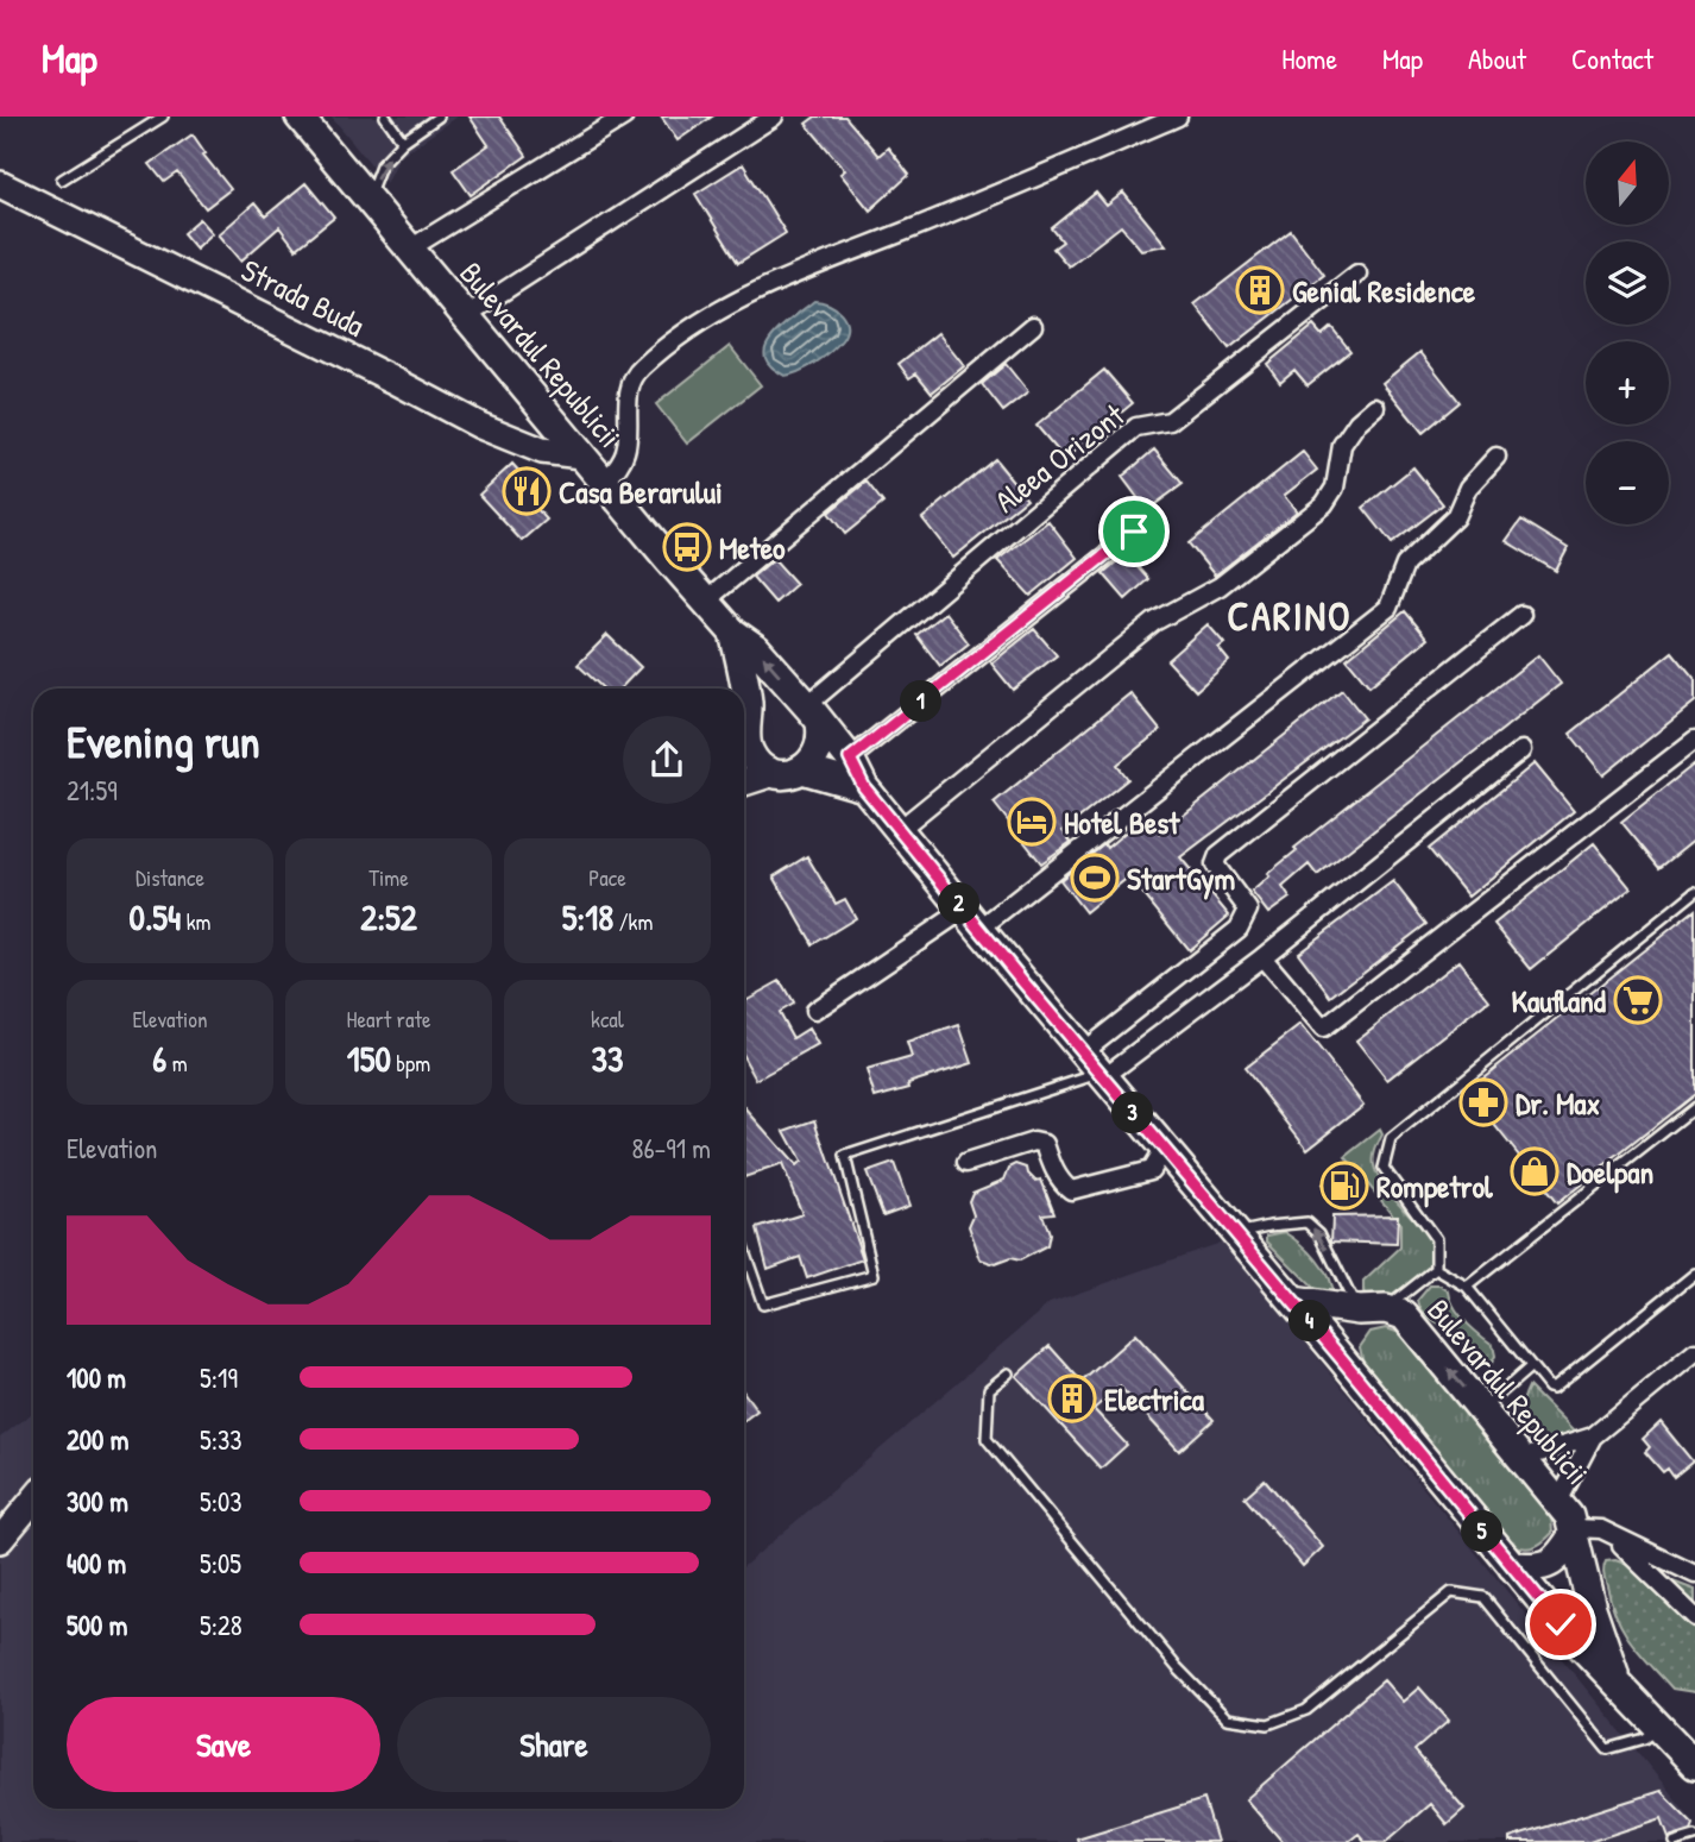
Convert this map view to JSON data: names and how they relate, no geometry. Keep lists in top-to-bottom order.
{
  "streets": {
    "main road": ["Strada Buda", "Bulevardul Republicii"],
    "street": ["Aleea Orizont"]
  },
  "crossings": [
    ["Strada Buda", "Bulevardul Republicii"],
    ["Bulevardul Republicii", "Aleea Orizont"]
  ],
  "districts": ["CARINO"],
  "places": {
    "building": ["Genial Residence", "Electrica"],
    "restaurant": ["Casa Berarului"],
    "bus stop": ["Meteo"],
    "hotel": ["Hotel Best"],
    "sports": ["StartGym"],
    "supermarket": ["Kaufland"],
    "pharmacy": ["Dr. Max"],
    "shop": ["Doelpan"],
    "fuel station": ["Rompetrol"]
  },
  "north": "top",
  "page": {
    "header": "Map",
    "nav": [
      "Home",
      "Map",
      "About",
      "Contact"
    ],
    "map_buttons": ["+", "−"],
    "pins": [
      "1",
      "2",
      "3",
      "4",
      "5"
    ],
    "heading": ["Evening run", "21:59"],
    "stats": [
      ["Distance", "0.54 km"],
      ["Time", "2:52"],
      ["Pace", "5:18 /km"],
      ["Elevation", "6 m"],
      ["Heart rate", "150 bpm"],
      ["kcal", "33"]
    ],
    "chart": ["Elevation", "86–91 m"],
    "list": [
      {
        "name": "100 m",
        "note": "5:19"
      },
      {
        "name": "200 m",
        "note": "5:33"
      },
      {
        "name": "300 m",
        "note": "5:03"
      },
      {
        "name": "400 m",
        "note": "5:05"
      },
      {
        "name": "500 m",
        "note": "5:28"
      }
    ],
    "buttons": ["Save", "Share"]
  }
}
